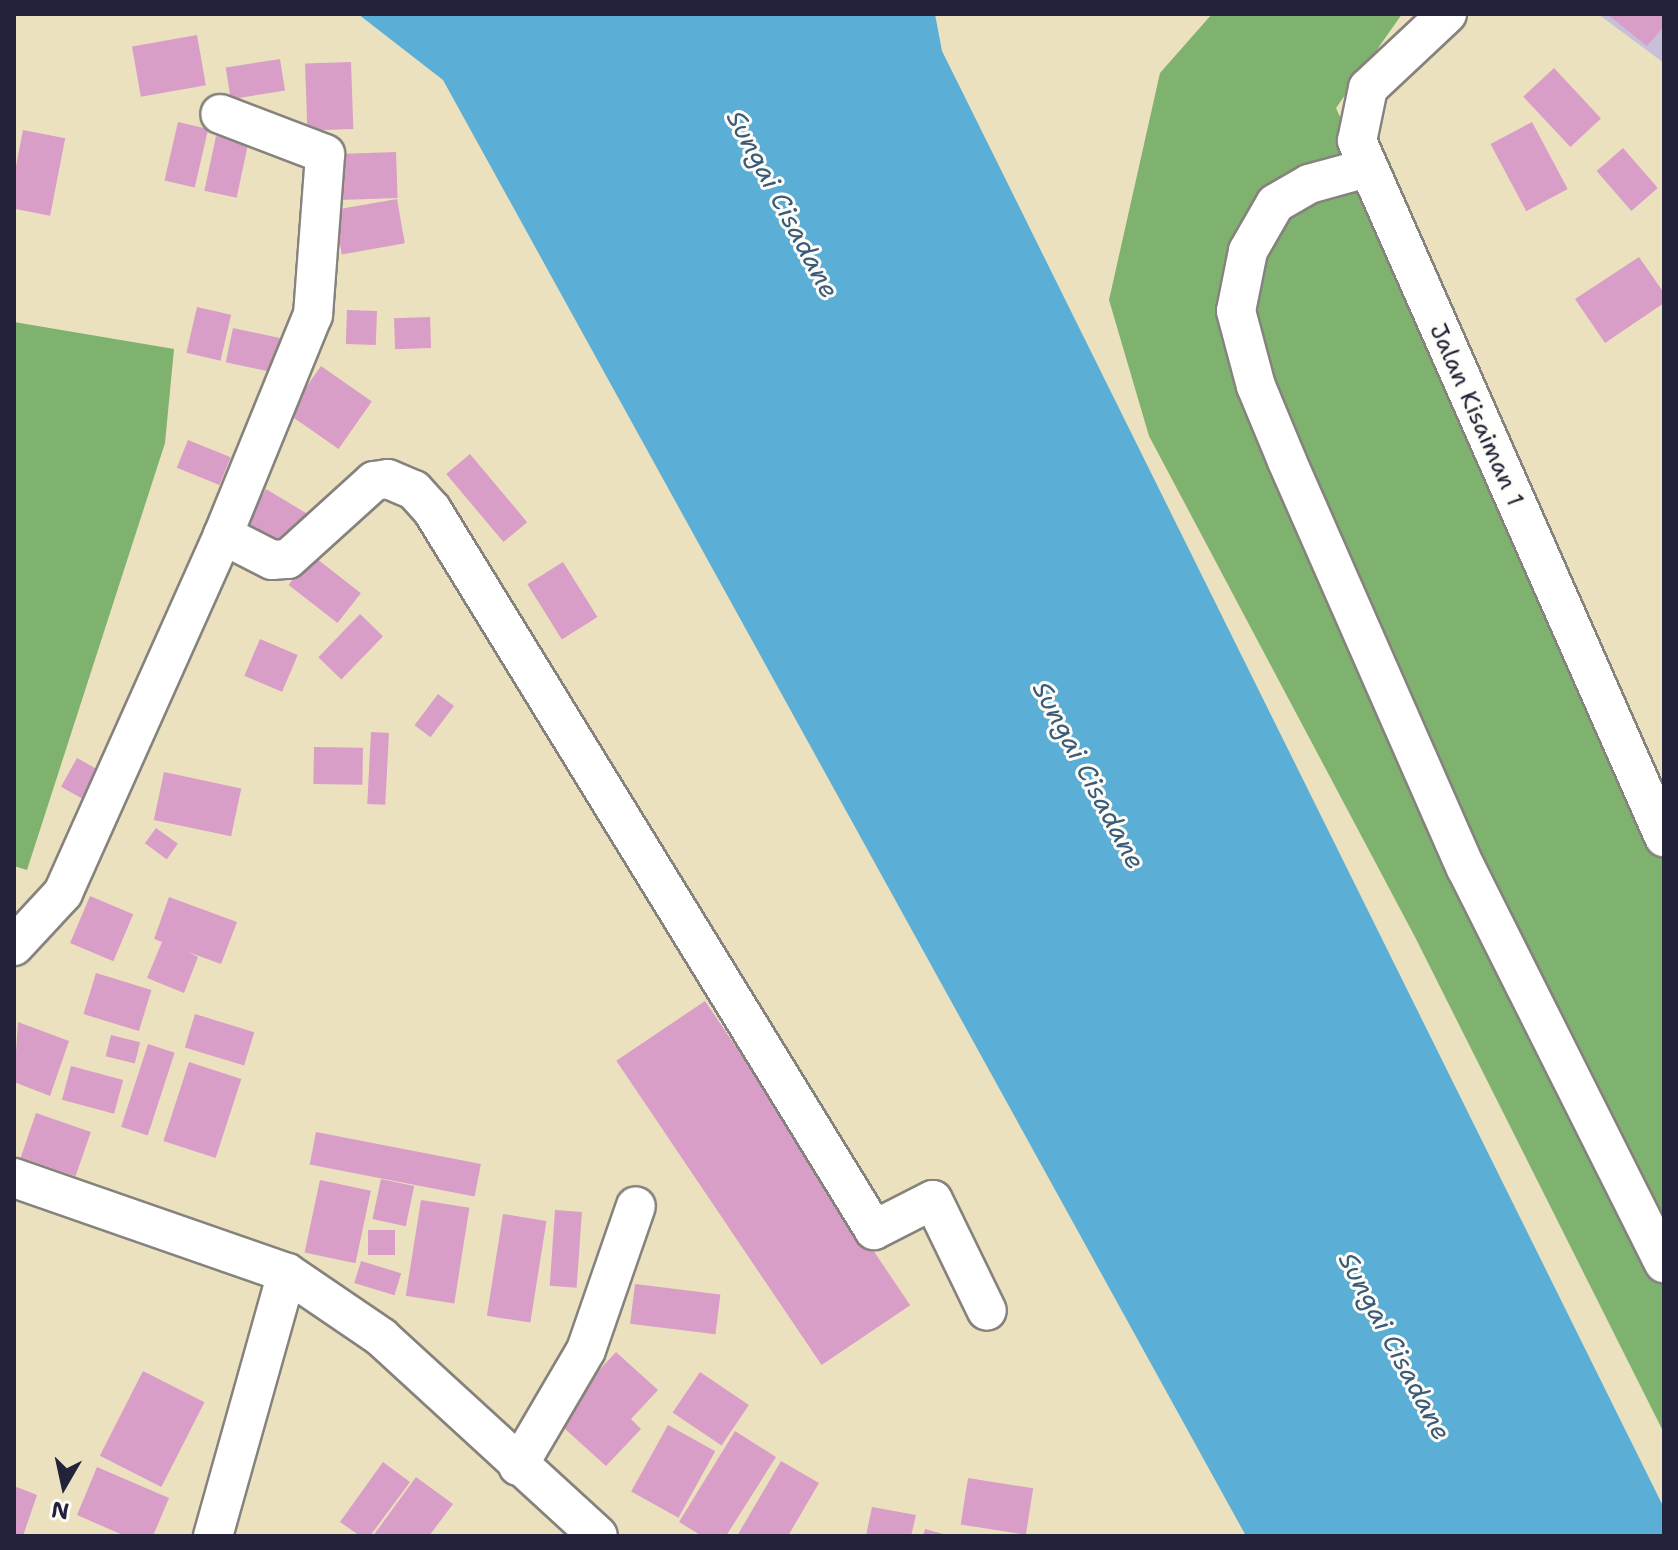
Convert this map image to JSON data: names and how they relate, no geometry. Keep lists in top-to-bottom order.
{
  "streets": {
    "street": ["Jalan Kisaiman 1"]
  },
  "water": ["Sungai Cisadane"],
  "north": "bottom"
}
